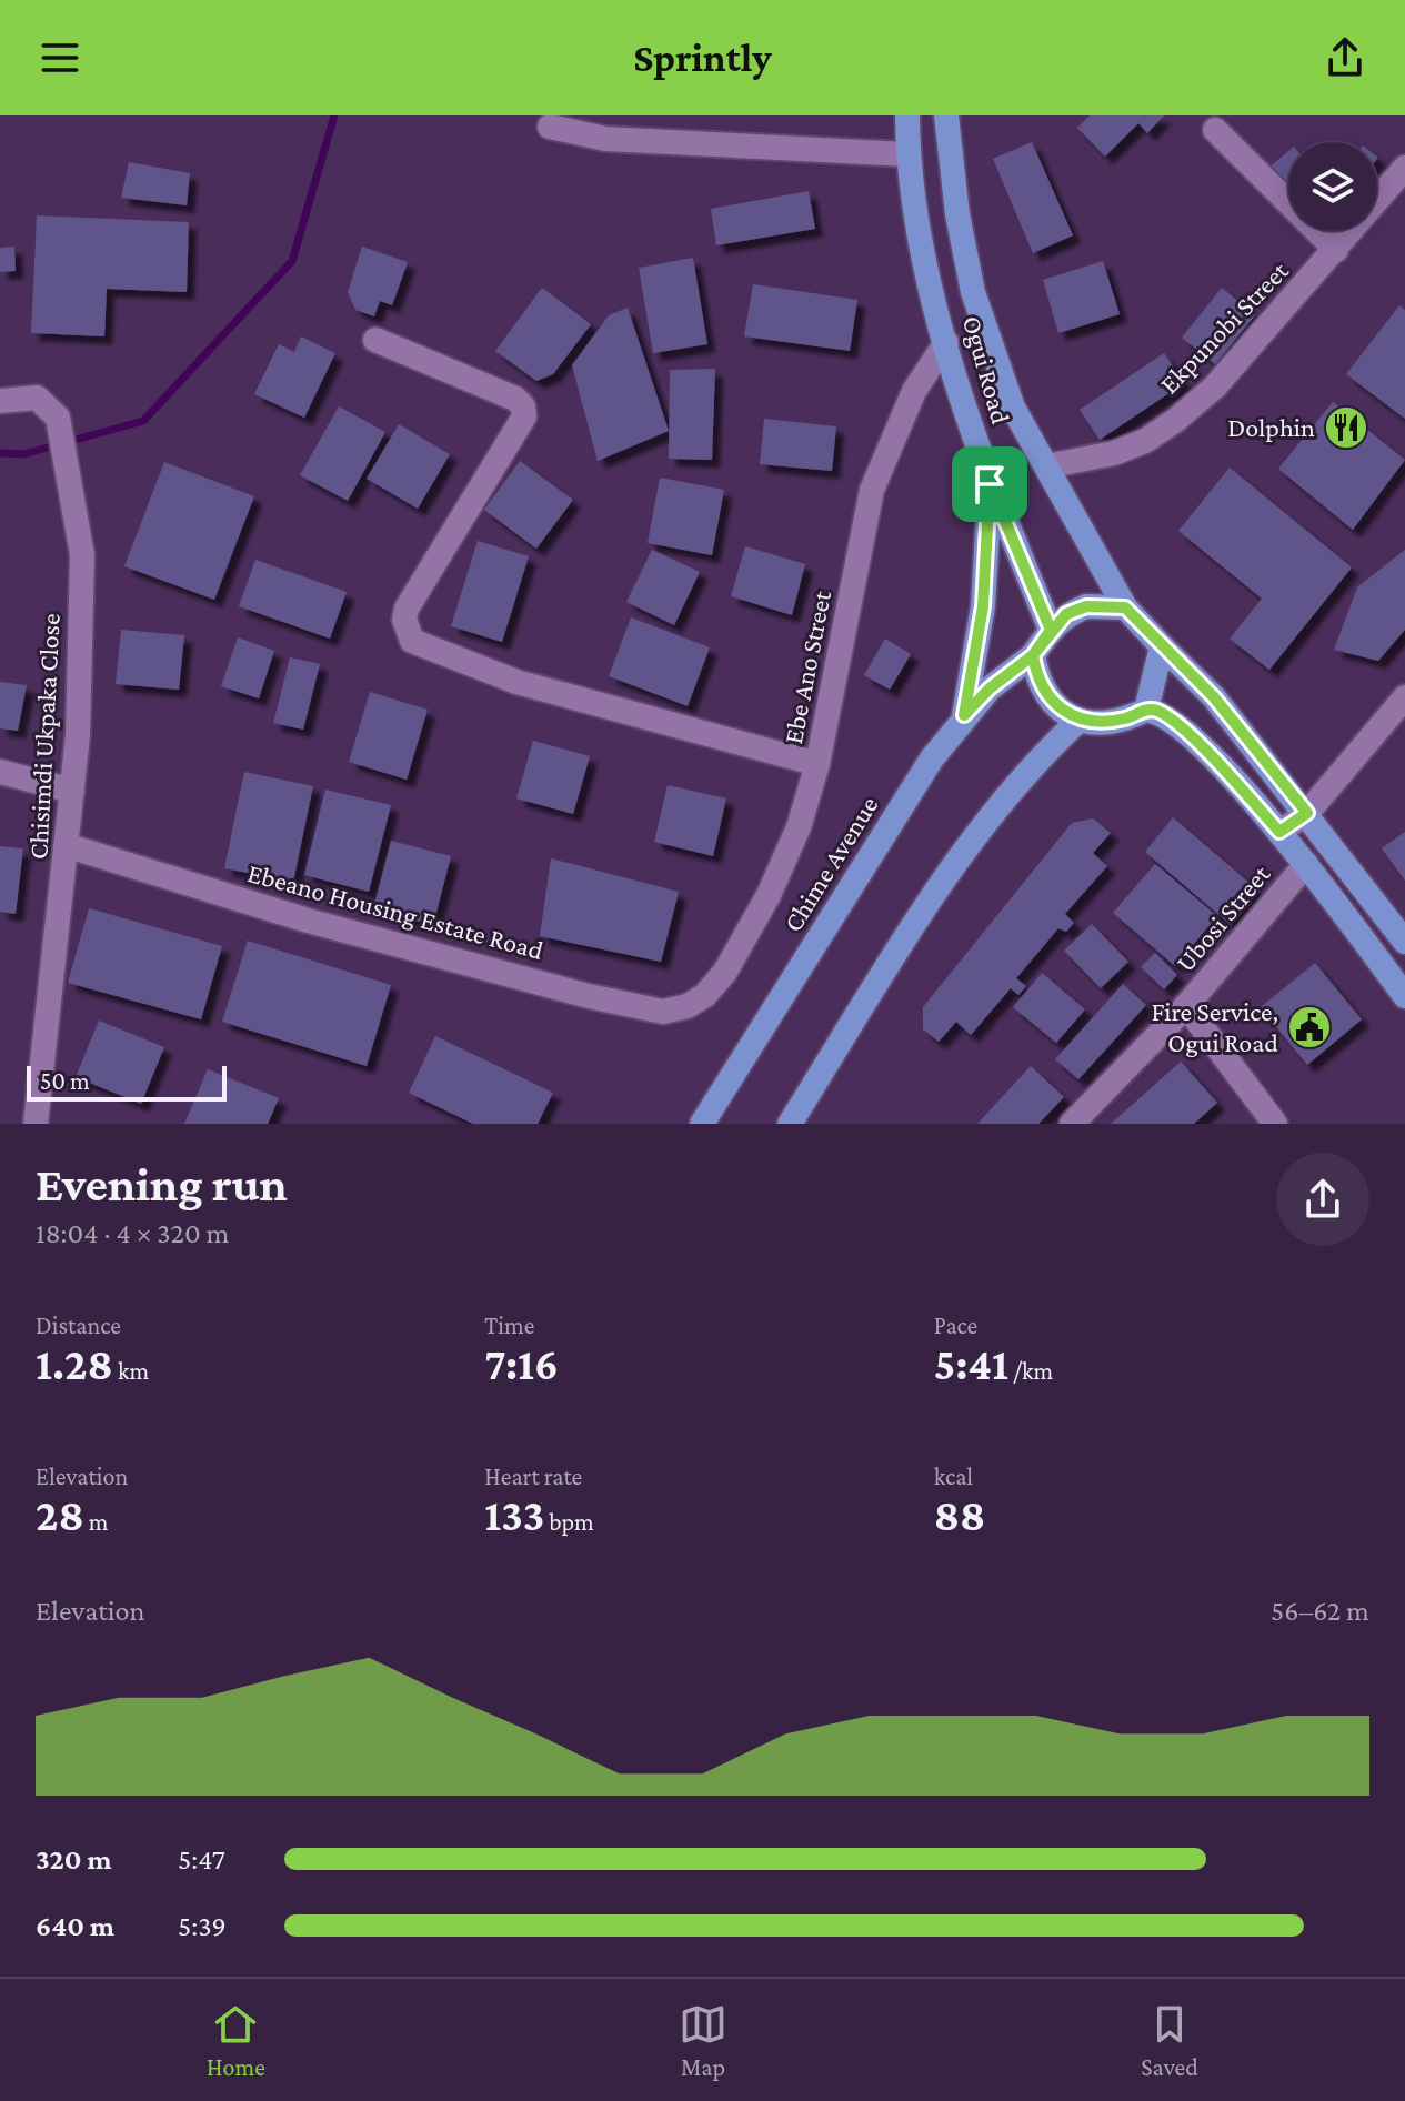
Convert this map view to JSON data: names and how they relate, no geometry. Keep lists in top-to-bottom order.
{
  "streets": {
    "main road": ["Ogui Road", "Chime Avenue"],
    "street": [
      "Ekpunobi Street",
      "Ebe Ano Street",
      "Chisimdi Ukpaka Close",
      "Ebeano Housing Estate Road",
      "Ubosi Street"
    ]
  },
  "crossings": [
    ["Ekpunobi Street", "Ogui Road"],
    ["Ogui Road", "Ebe Ano Street"],
    ["Ogui Road", "Chime Avenue"],
    ["Ebe Ano Street", "Ebeano Housing Estate Road"],
    ["Chisimdi Ukpaka Close", "Ebeano Housing Estate Road"]
  ],
  "places": {
    "restaurant": ["Dolphin"],
    "public building": ["Fire Service, Ogui Road"]
  },
  "scale_bar": "50 m",
  "page": {
    "header": "Sprintly",
    "scale": "50 m",
    "heading": ["Evening run", "18:04 · 4 × 320 m"],
    "stats": [
      ["Distance", "1.28 km"],
      ["Time", "7:16"],
      ["Pace", "5:41 /km"],
      ["Elevation", "28 m"],
      ["Heart rate", "133 bpm"],
      ["kcal", "88"]
    ],
    "chart": ["Elevation", "56–62 m"],
    "list": [
      {
        "name": "320 m",
        "note": "5:47"
      },
      {
        "name": "640 m",
        "note": "5:39"
      }
    ],
    "tabs": ["Home", "Map", "Saved"]
  }
}
